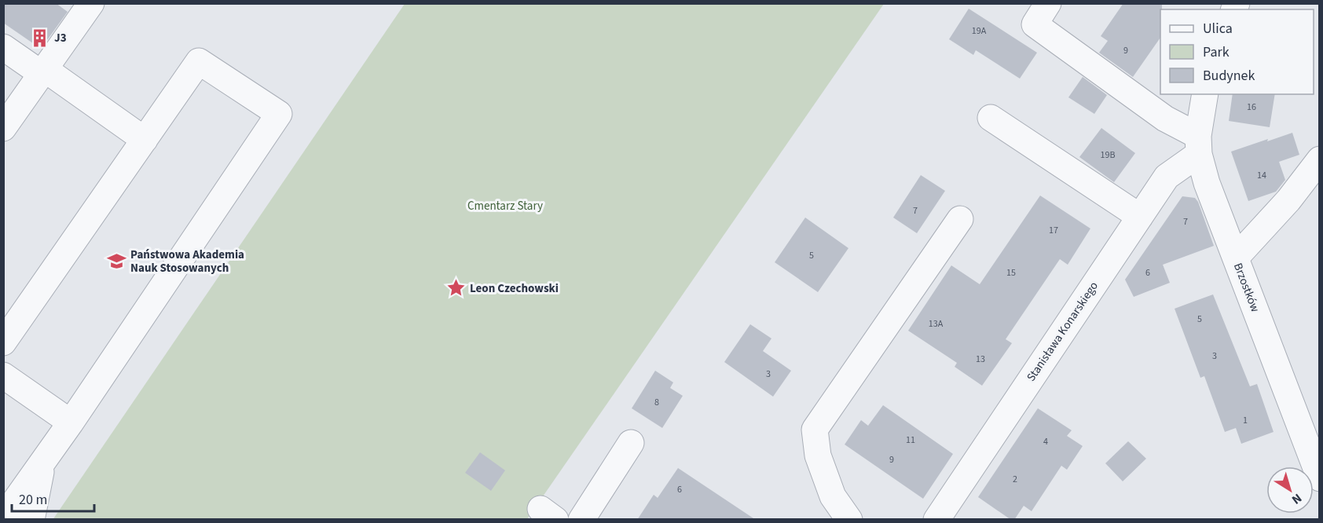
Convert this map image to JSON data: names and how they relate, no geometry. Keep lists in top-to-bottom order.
{
  "streets": {
    "street": ["Brzostków", "Stanisława Konarskiego"]
  },
  "crossings": [
    ["Brzostków", "Stanisława Konarskiego"]
  ],
  "parks": ["Cmentarz Stary"],
  "places": {
    "building": ["J3"],
    "school or university": ["Państwowa Akademia Nauk Stosowanych"],
    "place": ["Leon Czechowski"]
  },
  "house_numbers": [
    "19A",
    "9",
    "16",
    "19B",
    "14",
    "7",
    "7",
    "17",
    "5",
    "15",
    "6",
    "5",
    "13A",
    "3",
    "13",
    "3",
    "8",
    "1",
    "11",
    "4",
    "9",
    "2",
    "6"
  ],
  "legend": ["Ulica", "Park", "Budynek"],
  "scale_bar": "20 m",
  "north": "bottom right"
}
